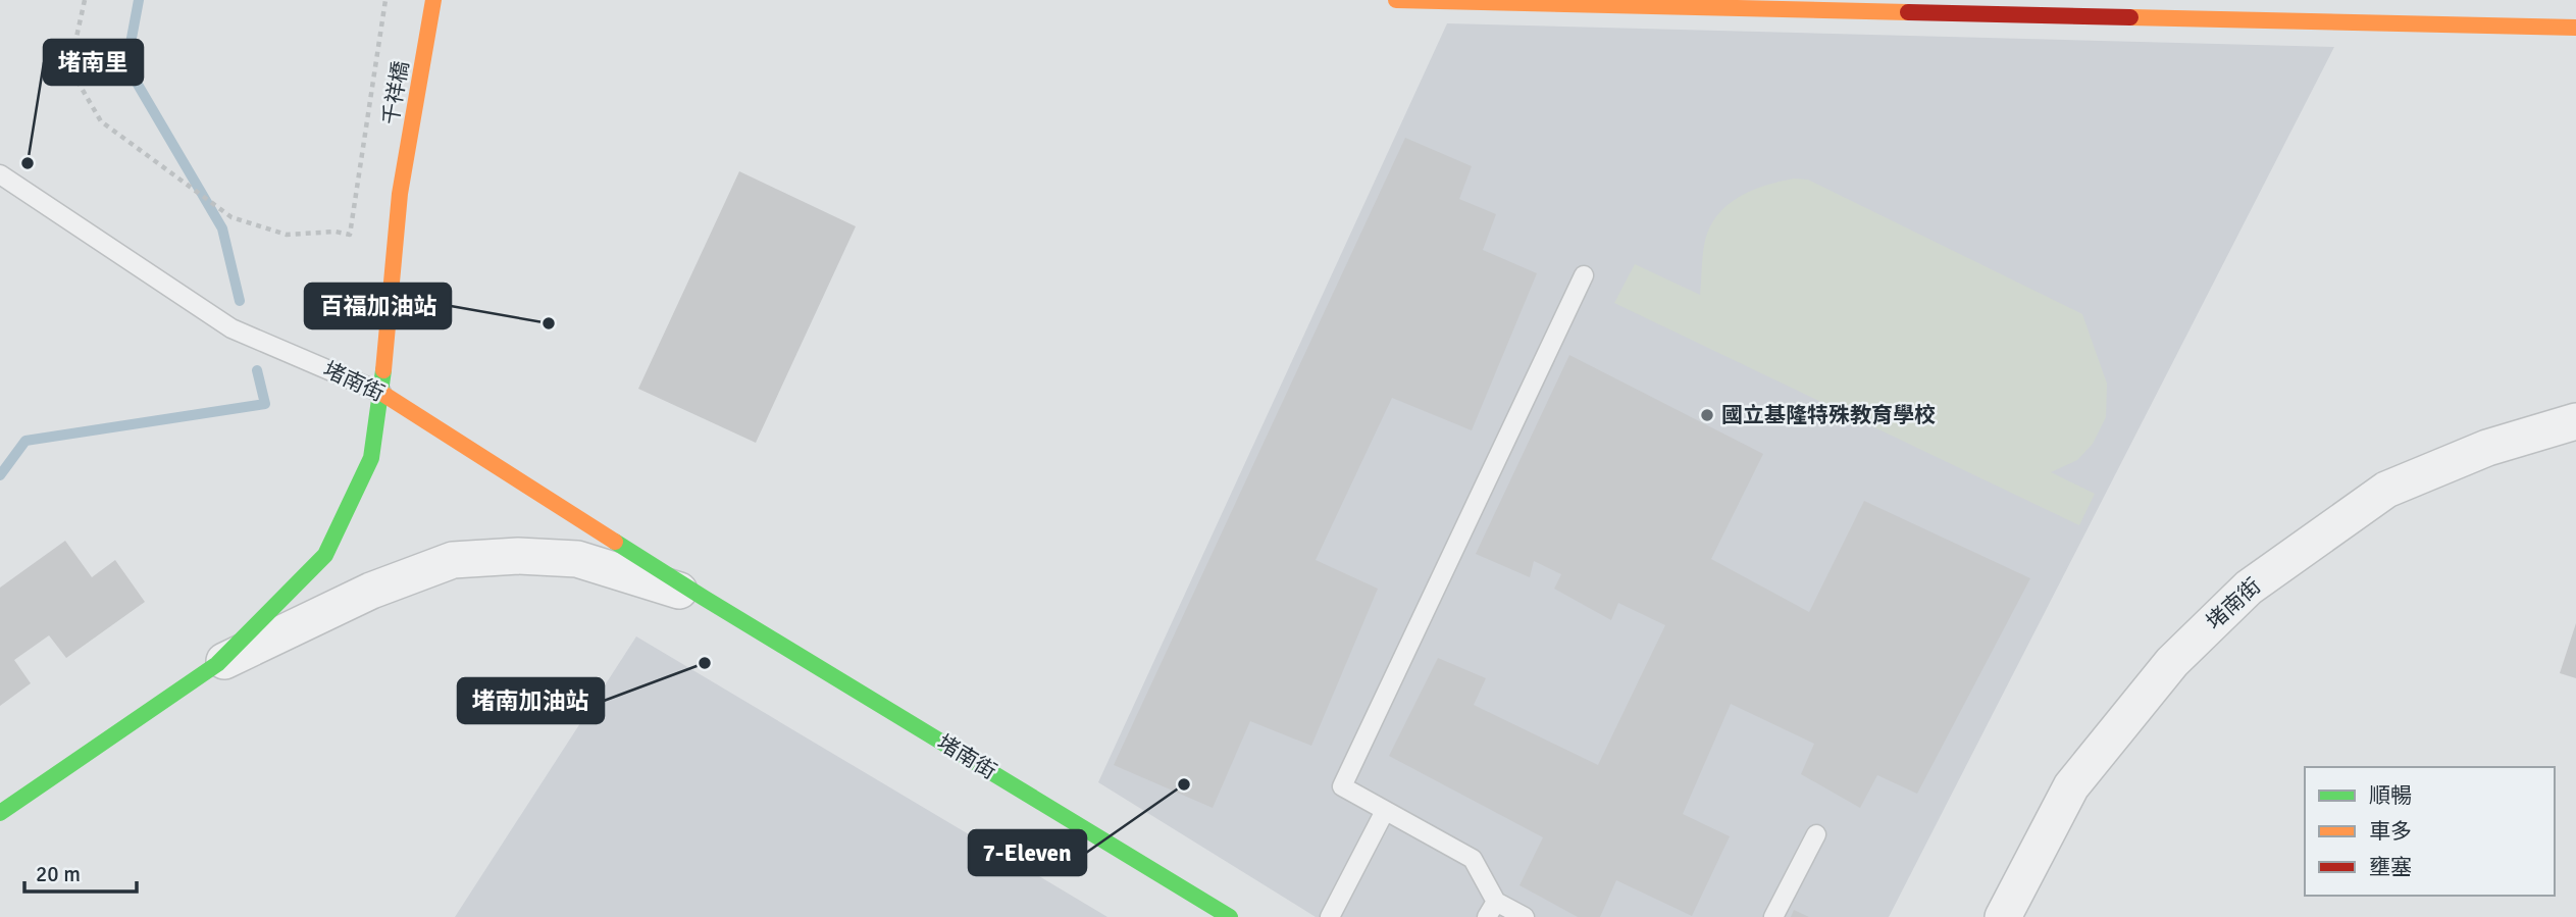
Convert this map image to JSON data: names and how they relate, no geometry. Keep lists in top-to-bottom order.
{
  "streets": {
    "street": ["千祥橋", "堵南街"]
  },
  "crossings": [
    ["千祥橋", "堵南街"]
  ],
  "places": [
    "堵南里",
    "百福加油站",
    "國立基隆特殊教育學校",
    "堵南加油站",
    "7-Eleven"
  ],
  "legend": ["順暢", "車多", "壅塞"],
  "scale_bar": "20 m"
}
